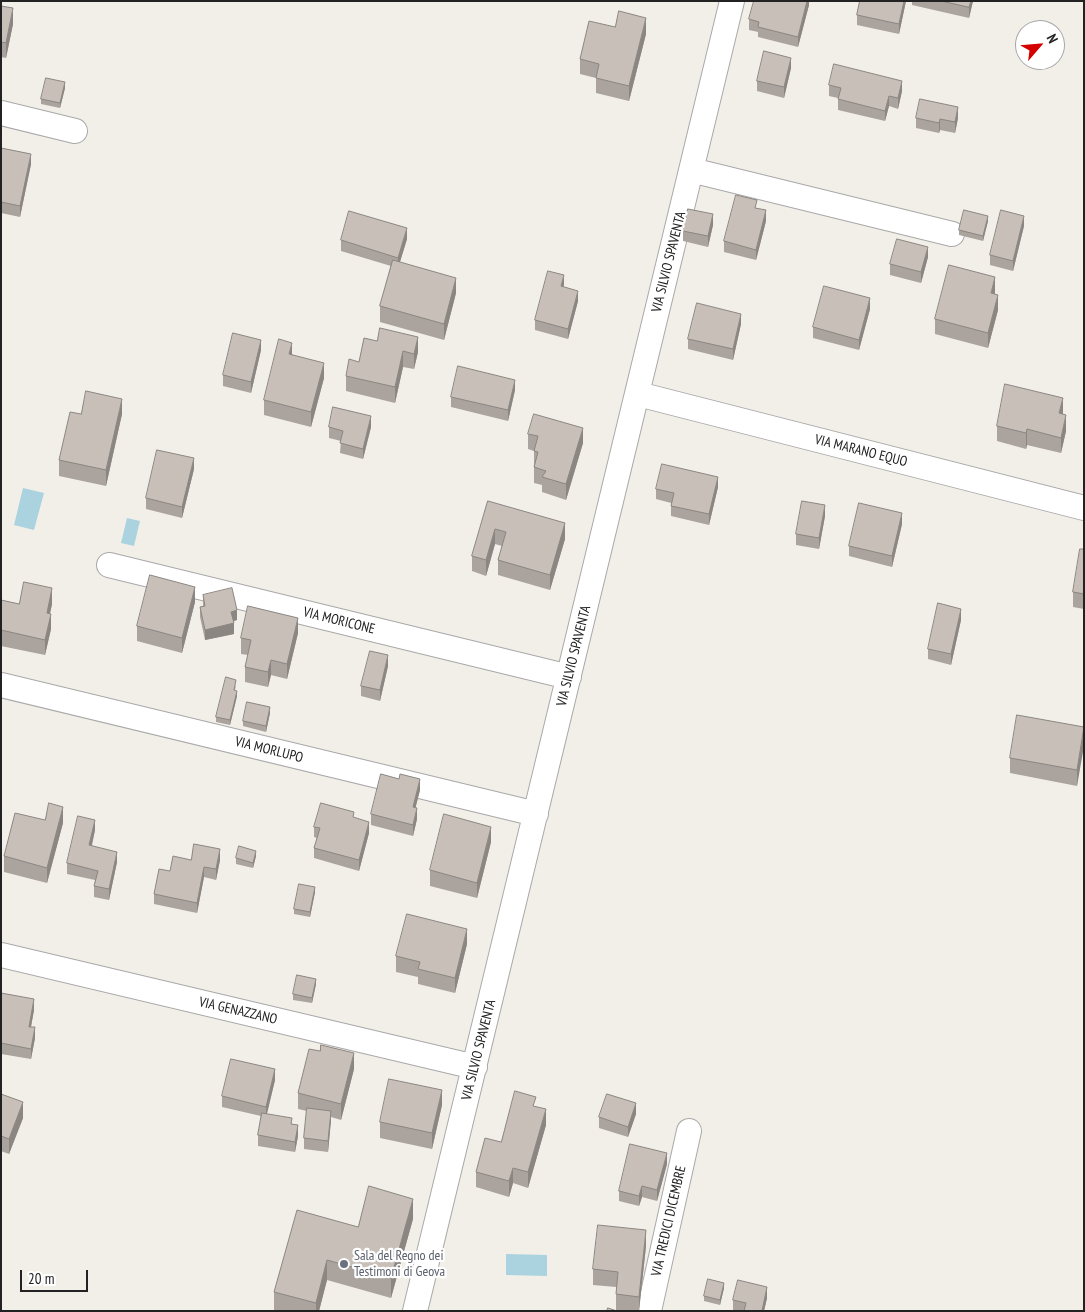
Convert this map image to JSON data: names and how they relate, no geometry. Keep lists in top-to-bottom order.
{
  "streets": {
    "street": [
      "VIA SILVIO SPAVENTA",
      "VIA MARANO EQUO",
      "VIA MORICONE",
      "VIA MORLUPO",
      "VIA GENAZZANO",
      "VIA TREDICI DICEMBRE"
    ]
  },
  "crossings": [
    ["VIA SILVIO SPAVENTA", "VIA MARANO EQUO"],
    ["VIA SILVIO SPAVENTA", "VIA MORICONE"],
    ["VIA SILVIO SPAVENTA", "VIA MORLUPO"],
    ["VIA SILVIO SPAVENTA", "VIA GENAZZANO"]
  ],
  "places": ["Sala del Regno dei Testimoni di Geova"],
  "scale_bar": "20 m",
  "north": "top right"
}
